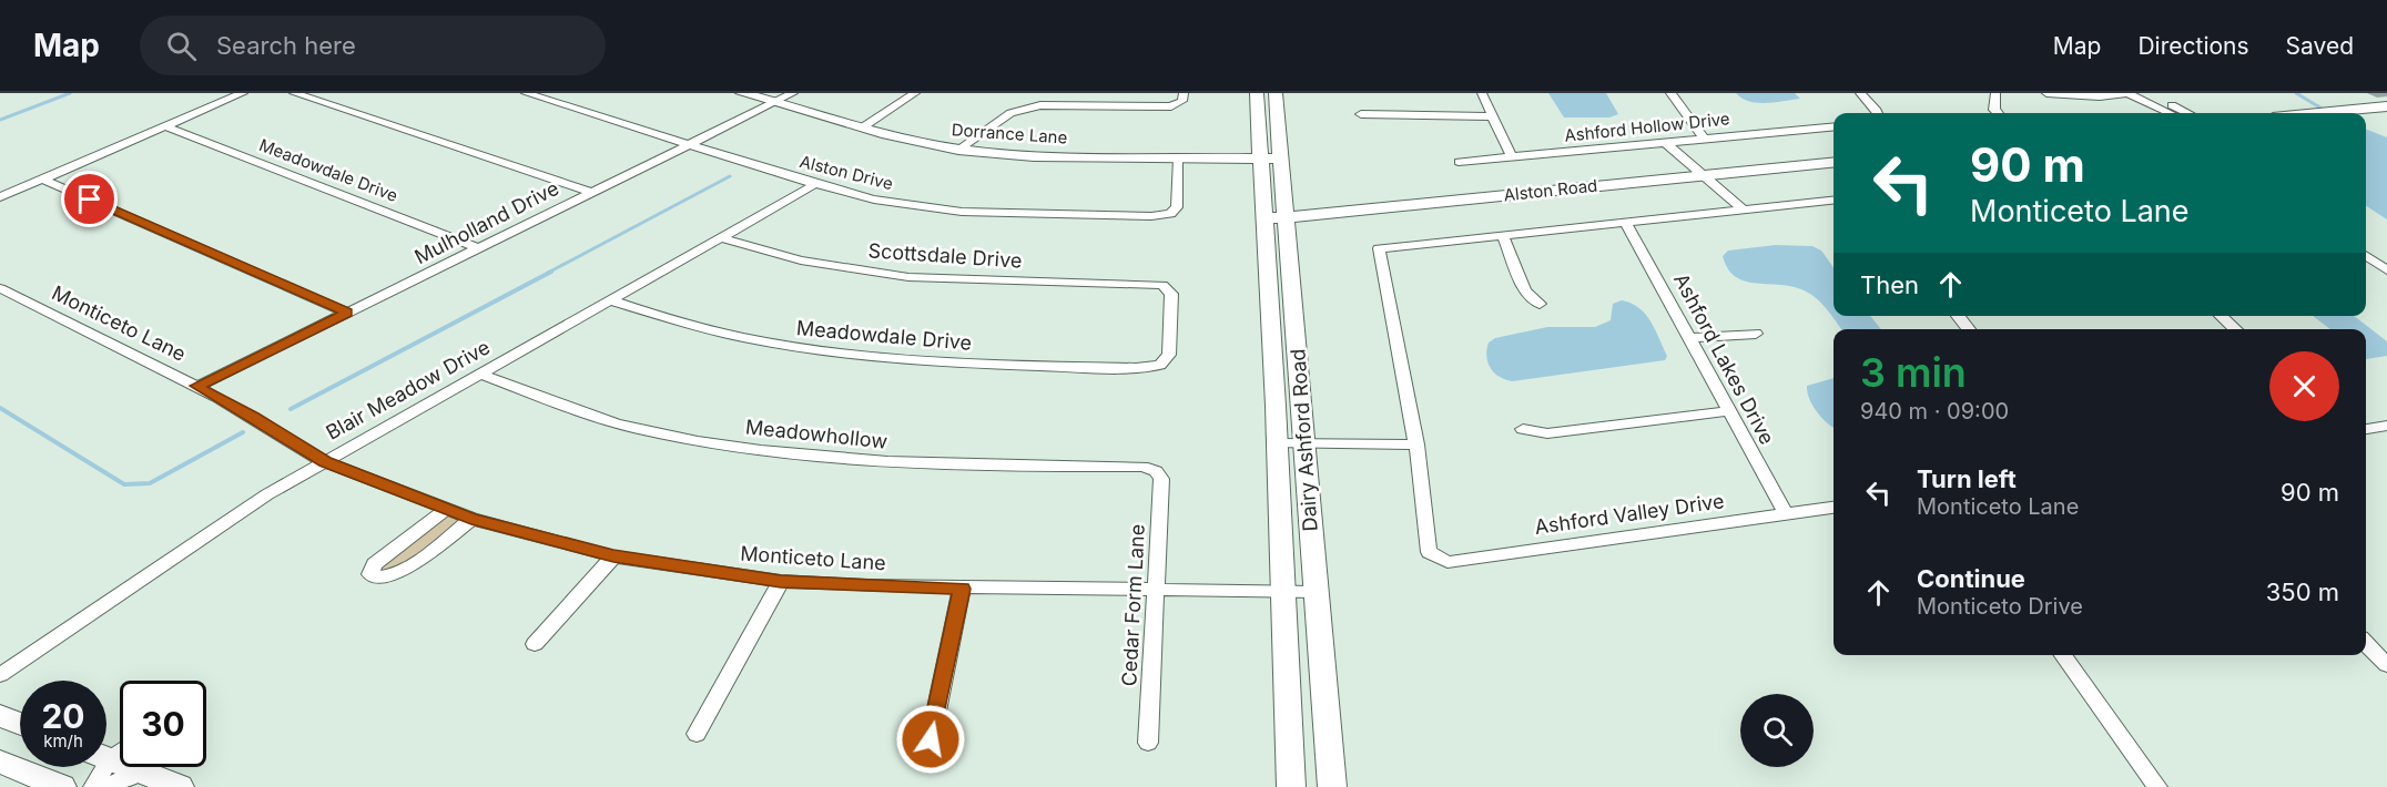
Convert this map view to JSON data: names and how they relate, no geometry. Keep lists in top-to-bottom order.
{
  "streets": {
    "main road": ["Dorrance Lane", "Alston Road", "Dairy Ashford Road"],
    "street": [
      "Ashford Hollow Drive",
      "Meadowdale Drive",
      "Alston Drive",
      "Mulholland Drive",
      "Scottsdale Drive",
      "Monticeto Lane",
      "Ashford Lakes Drive",
      "Blair Meadow Drive",
      "Meadowhollow",
      "Ashford Valley Drive",
      "Cedar Form Lane"
    ]
  },
  "crossings": [
    ["Dorrance Lane", "Alston Drive"],
    ["Dorrance Lane", "Mulholland Drive"],
    ["Dorrance Lane", "Dairy Ashford Road"],
    ["Meadowdale Drive", "Mulholland Drive"],
    ["Meadowdale Drive", "Scottsdale Drive"],
    ["Meadowdale Drive", "Blair Meadow Drive"],
    ["Alston Drive", "Mulholland Drive"],
    ["Alston Drive", "Blair Meadow Drive"],
    ["Alston Road", "Dairy Ashford Road"],
    ["Mulholland Drive", "Monticeto Lane"],
    ["Scottsdale Drive", "Blair Meadow Drive"],
    ["Monticeto Lane", "Blair Meadow Drive"],
    ["Monticeto Lane", "Dairy Ashford Road"],
    ["Monticeto Lane", "Cedar Form Lane"],
    ["Ashford Lakes Drive", "Ashford Valley Drive"],
    ["Blair Meadow Drive", "Meadowhollow"],
    ["Meadowhollow", "Cedar Form Lane"]
  ],
  "page": {
    "header": "Map",
    "search": "Search here",
    "nav": ["Map", "Directions", "Saved"],
    "turn": ["90 m", "Monticeto Lane"],
    "then": "Then",
    "heading": ["3 min", "940 m · 09:00"],
    "list": [
      {
        "name": "Turn left",
        "note": "Monticeto Lane",
        "value": "90 m"
      },
      {
        "name": "Continue",
        "note": "Monticeto Drive",
        "value": "350 m"
      }
    ],
    "speed": "20 km/h",
    "limit": "30"
  }
}
